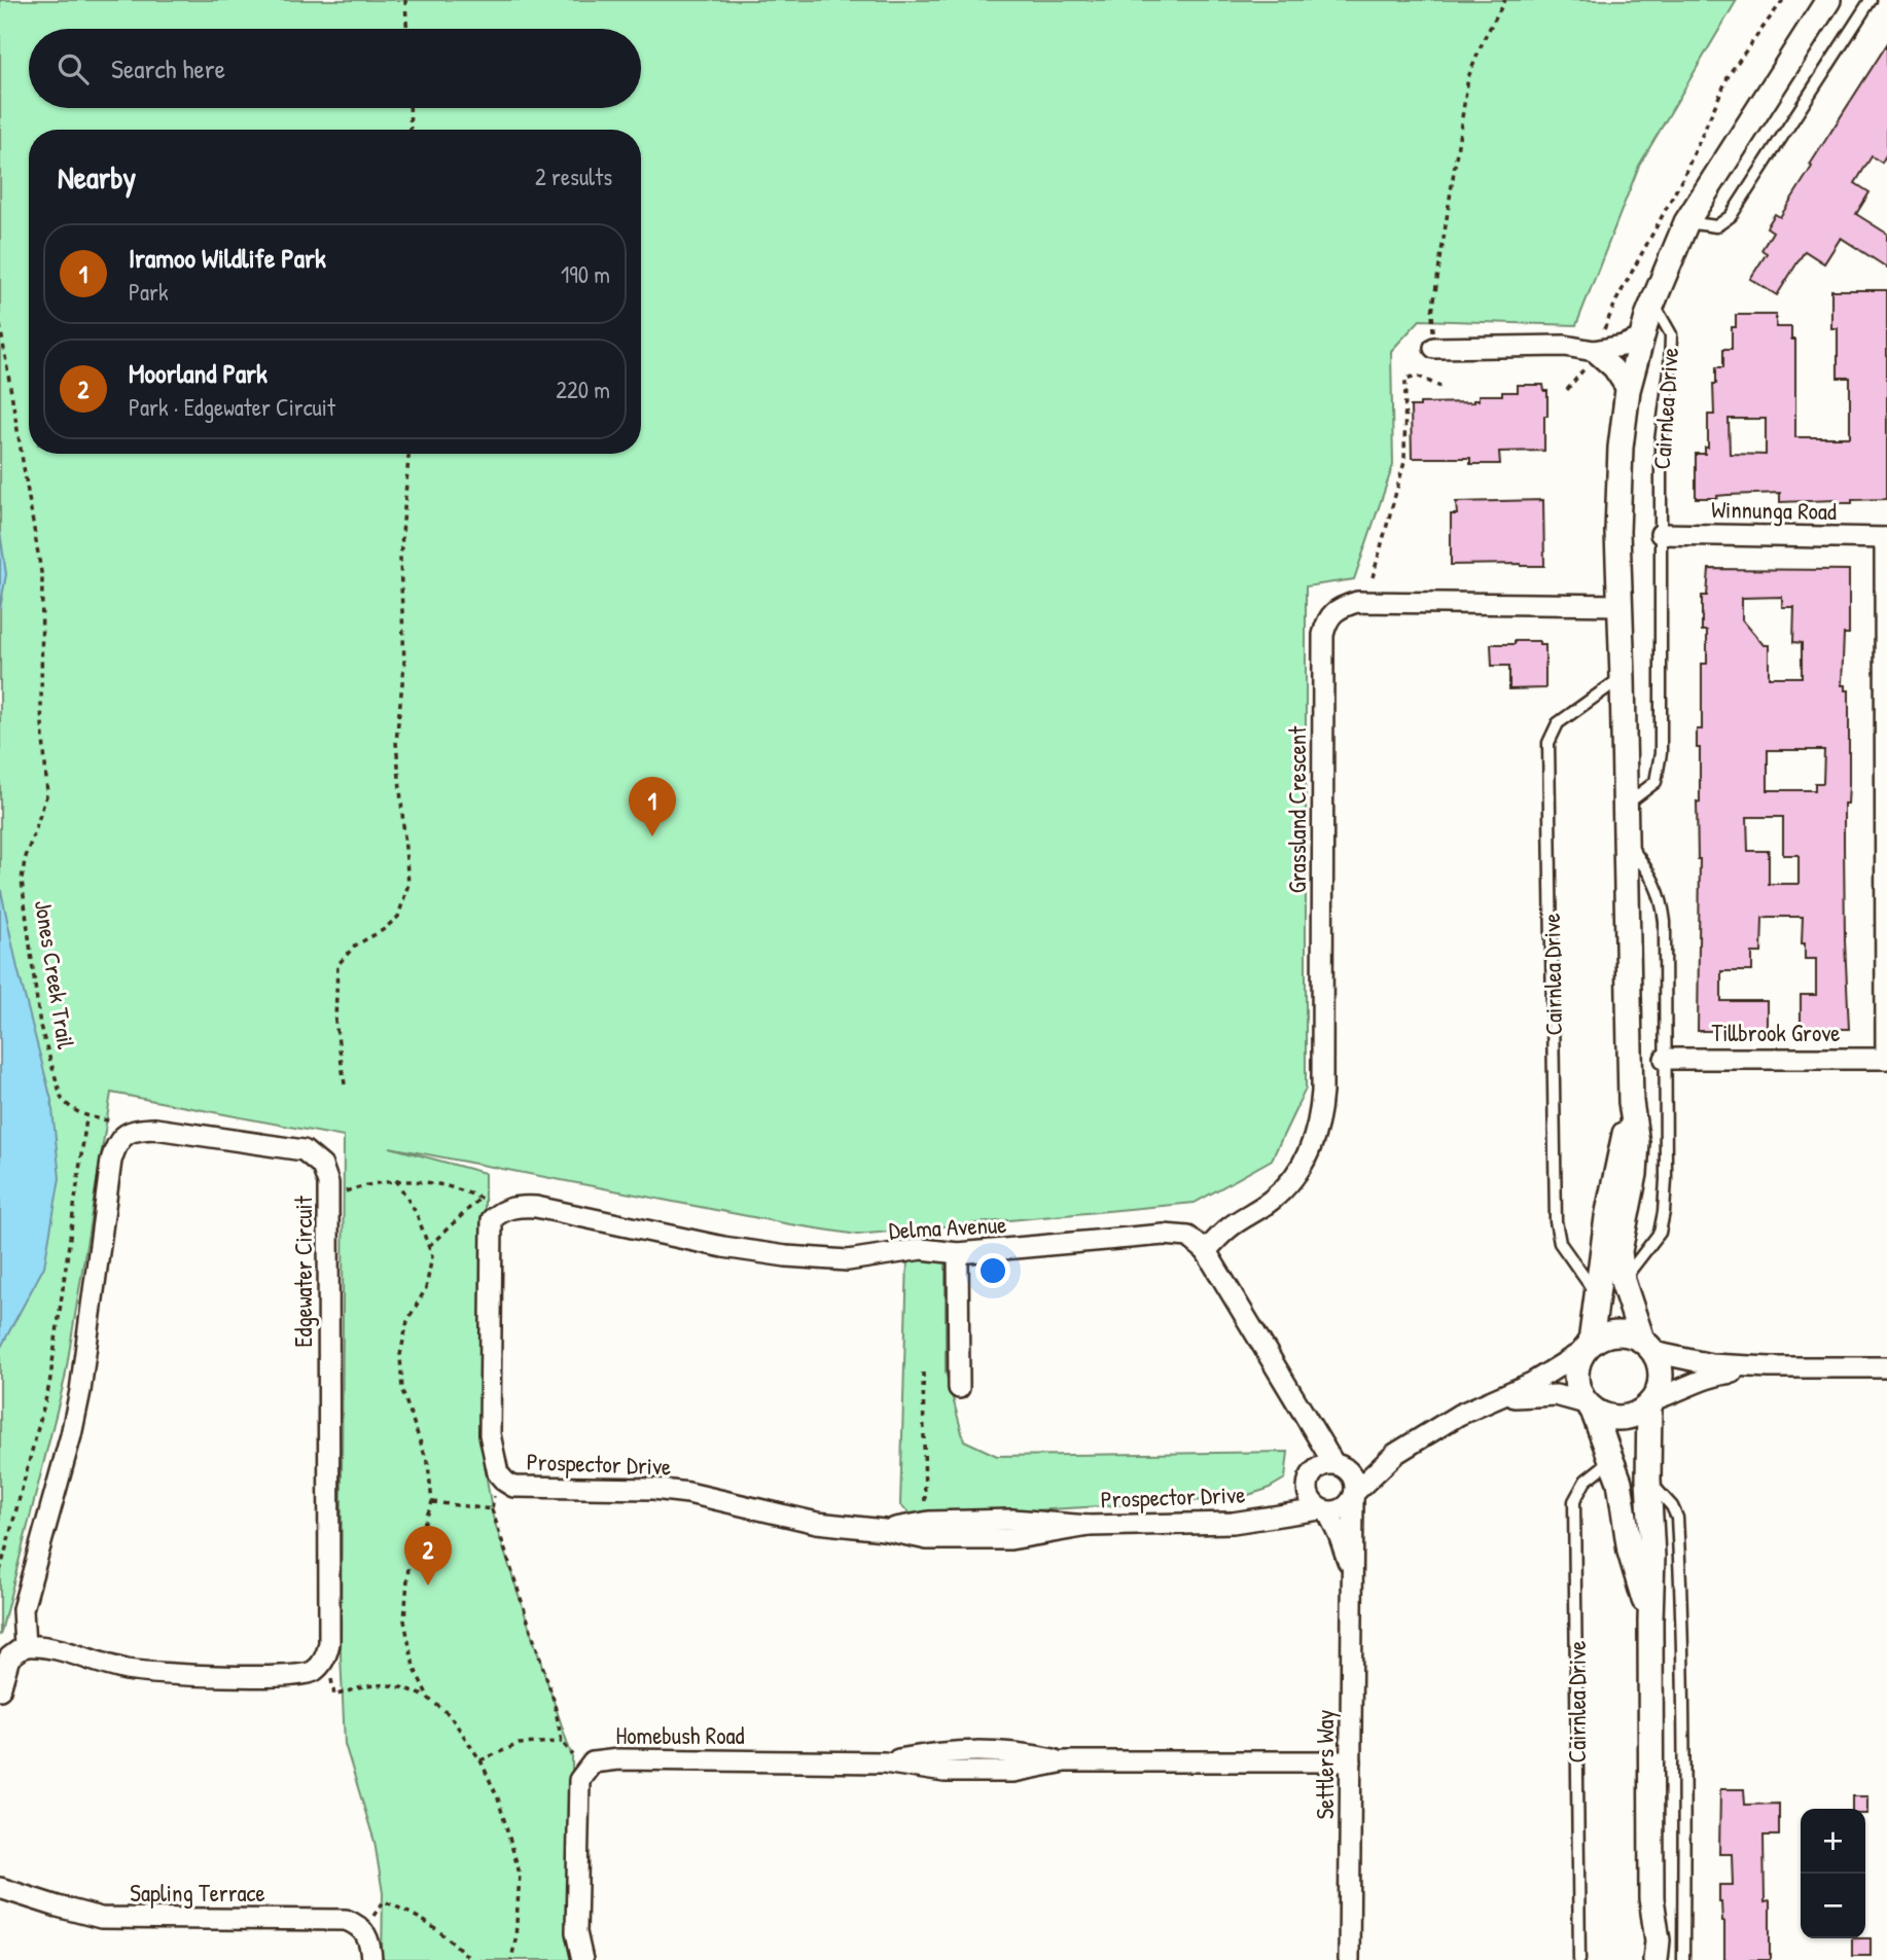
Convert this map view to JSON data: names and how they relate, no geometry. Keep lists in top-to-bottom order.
{
  "streets": {
    "street": [
      "Cairnlea Drive",
      "Winnunga Road",
      "Grassland Crescent",
      "Tillbrook Grove",
      "Delma Avenue",
      "Edgewater Circuit",
      "Prospector Drive",
      "Homebush Road",
      "Settlers Way",
      "Sapling Terrace"
    ],
    "path": ["Jones Creek Trail"]
  },
  "crossings": [
    ["Cairnlea Drive", "Winnunga Road"],
    ["Cairnlea Drive", "Grassland Crescent"],
    ["Grassland Crescent", "Delma Avenue"],
    ["Delma Avenue", "Prospector Drive"],
    ["Prospector Drive", "Settlers Way"],
    ["Homebush Road", "Settlers Way"]
  ],
  "page": {
    "search": "Search here",
    "heading": ["Nearby", "2 results"],
    "list": [
      {
        "mark": "1",
        "name": "Iramoo Wildlife Park",
        "note": "Park",
        "value": "190 m"
      },
      {
        "mark": "2",
        "name": "Moorland Park",
        "note": "Park · Edgewater Circuit",
        "value": "220 m"
      }
    ],
    "pins": ["1", "2"],
    "map_buttons": ["+", "−"]
  }
}
